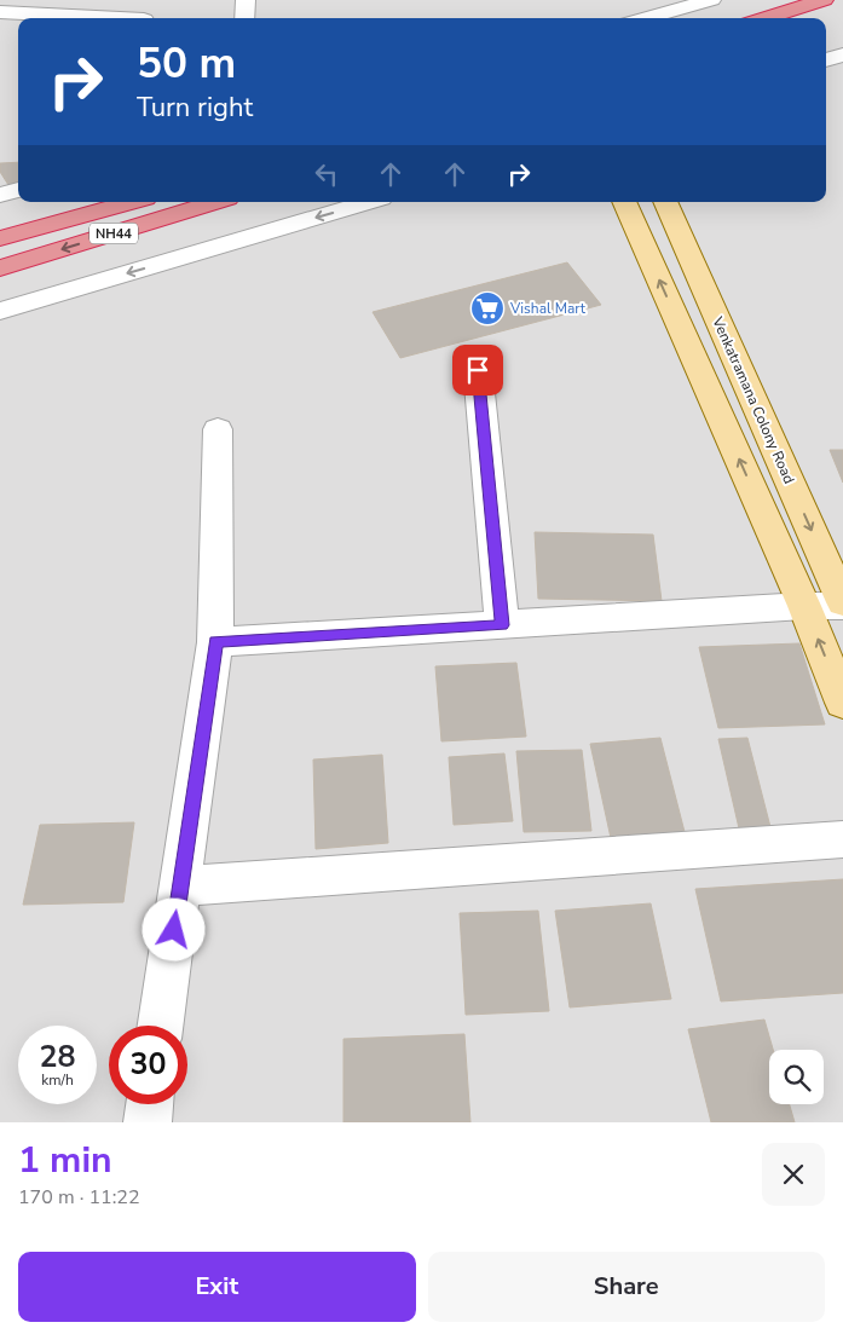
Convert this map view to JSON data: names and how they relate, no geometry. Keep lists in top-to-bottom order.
{
  "streets": {
    "highway": ["NH44"],
    "main road": ["Venkatramana Colony Road"]
  },
  "places": {
    "supermarket": ["Vishal Mart"]
  },
  "page": {
    "turn": ["50 m", "Turn right"],
    "speed": "28 km/h",
    "limit": "30",
    "heading": ["1 min", "170 m · 11:22"],
    "buttons": ["Exit", "Share"]
  }
}
